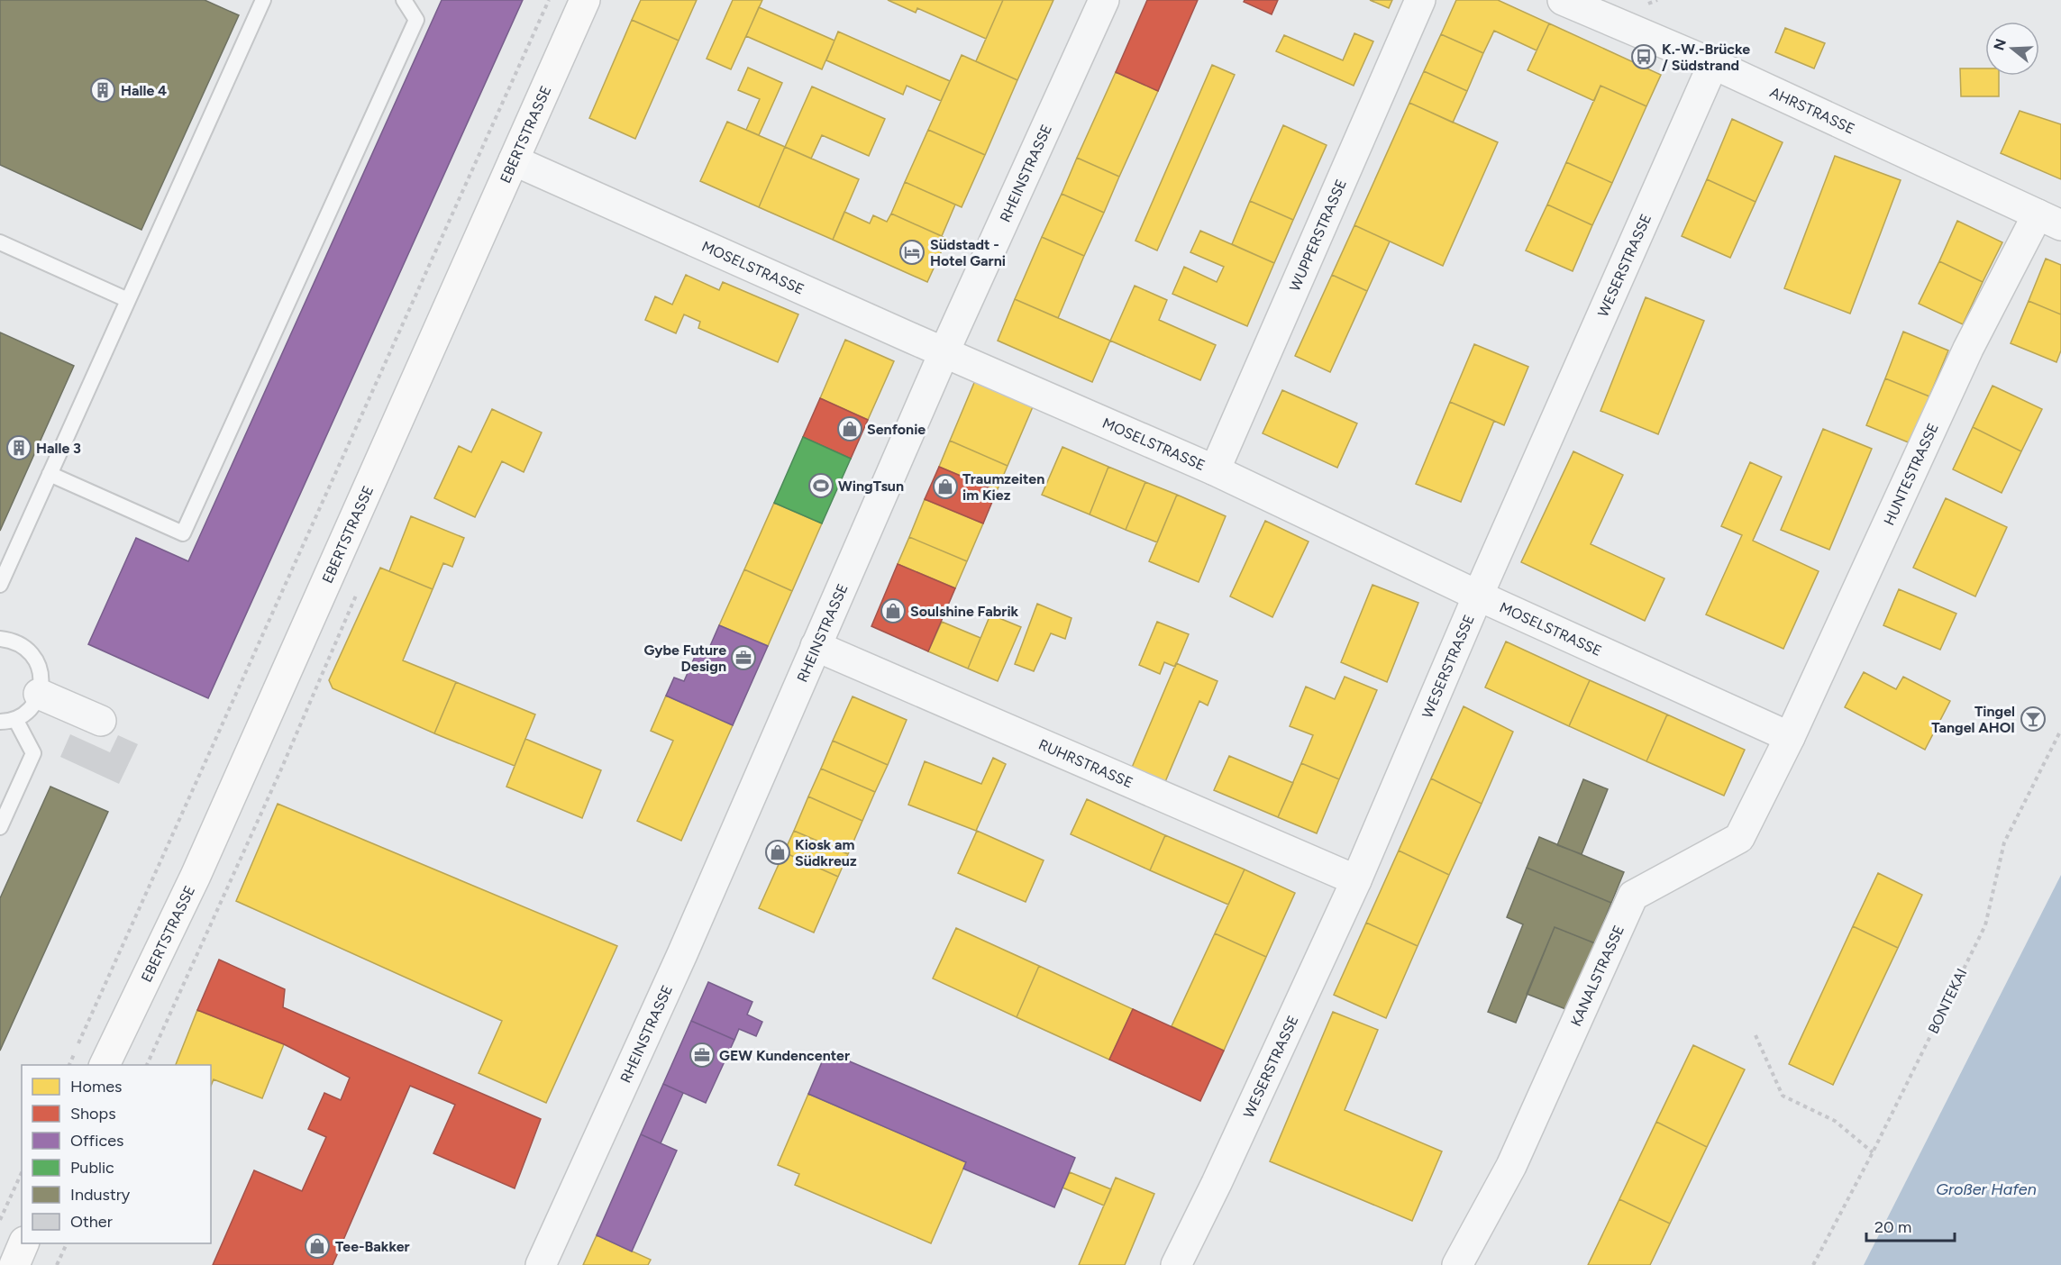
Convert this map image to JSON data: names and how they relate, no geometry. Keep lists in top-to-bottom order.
{
  "streets": {
    "street": [
      "AHRSTRASSE",
      "EBERTSTRASSE",
      "RHEINSTRASSE",
      "WUPPERSTRASSE",
      "WESERSTRASSE",
      "MOSELSTRASSE",
      "HUNTESTRASSE",
      "RUHRSTRASSE",
      "KANALSTRASSE"
    ],
    "path": ["BONTEKAI"]
  },
  "crossings": [
    ["AHRSTRASSE", "WESERSTRASSE"],
    ["AHRSTRASSE", "HUNTESTRASSE"],
    ["EBERTSTRASSE", "MOSELSTRASSE"],
    ["RHEINSTRASSE", "MOSELSTRASSE"],
    ["RHEINSTRASSE", "RUHRSTRASSE"],
    ["WUPPERSTRASSE", "MOSELSTRASSE"],
    ["WESERSTRASSE", "MOSELSTRASSE"],
    ["WESERSTRASSE", "RUHRSTRASSE"],
    ["MOSELSTRASSE", "HUNTESTRASSE"],
    ["MOSELSTRASSE", "KANALSTRASSE"],
    ["HUNTESTRASSE", "KANALSTRASSE"]
  ],
  "water": ["Großer Hafen"],
  "places": {
    "bus stop": ["K.-W.-Brücke / Südstrand"],
    "building": ["Halle 4", "Halle 3"],
    "hotel": ["Südstadt - Hotel Garni"],
    "shop": [
      "Senfonie",
      "Traumzeiten im Kiez",
      "Soulshine Fabrik",
      "Kiosk am Südkreuz",
      "Tee-Bakker"
    ],
    "sports": ["WingTsun"],
    "office": ["Gybe Future Design", "GEW Kundencenter"],
    "bar": ["Tingel Tangel AHOI"]
  },
  "legend": [
    "Homes",
    "Shops",
    "Offices",
    "Public",
    "Industry",
    "Other"
  ],
  "scale_bar": "20 m",
  "north": "left"
}
